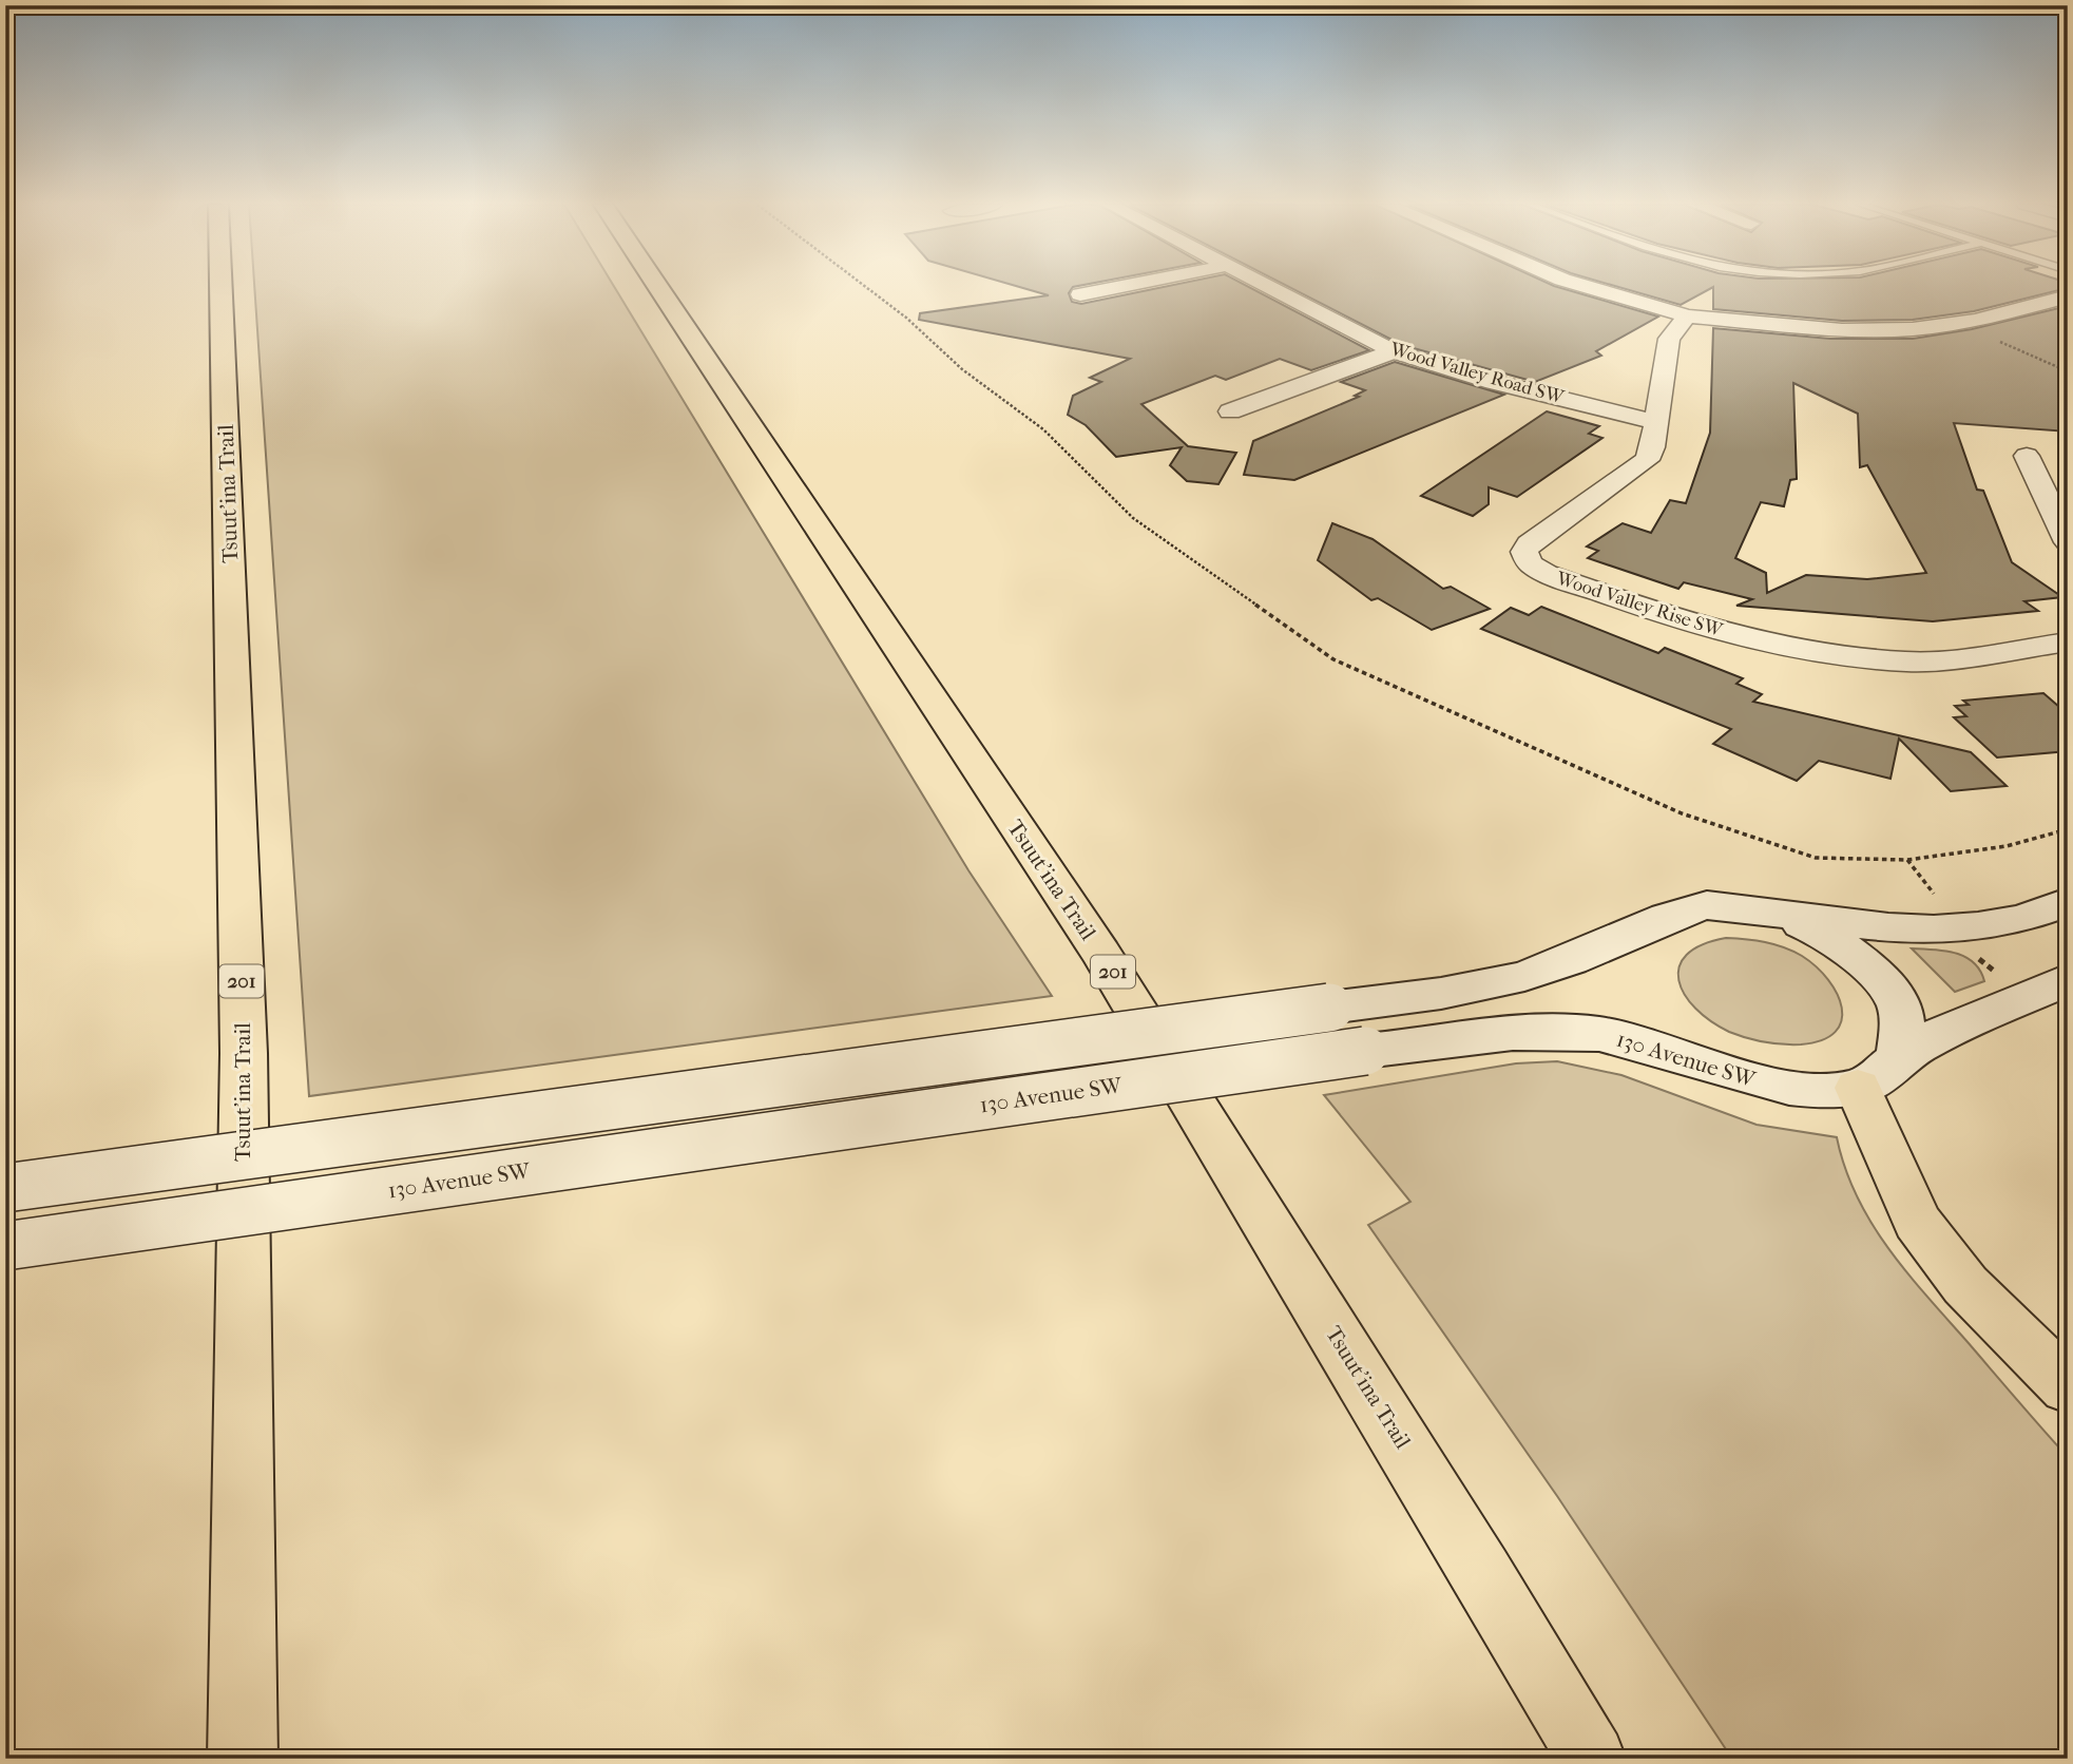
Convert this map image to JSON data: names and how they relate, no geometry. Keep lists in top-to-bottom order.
{
  "streets": {
    "highway": ["Tsuut'ina Trail", "201"],
    "main road": ["130 Avenue SW"],
    "street": ["Wood Valley Road SW", "Wood Valley Rise SW"]
  },
  "crossings": [
    ["Wood Valley Road SW", "Wood Valley Rise SW"]
  ]
}
